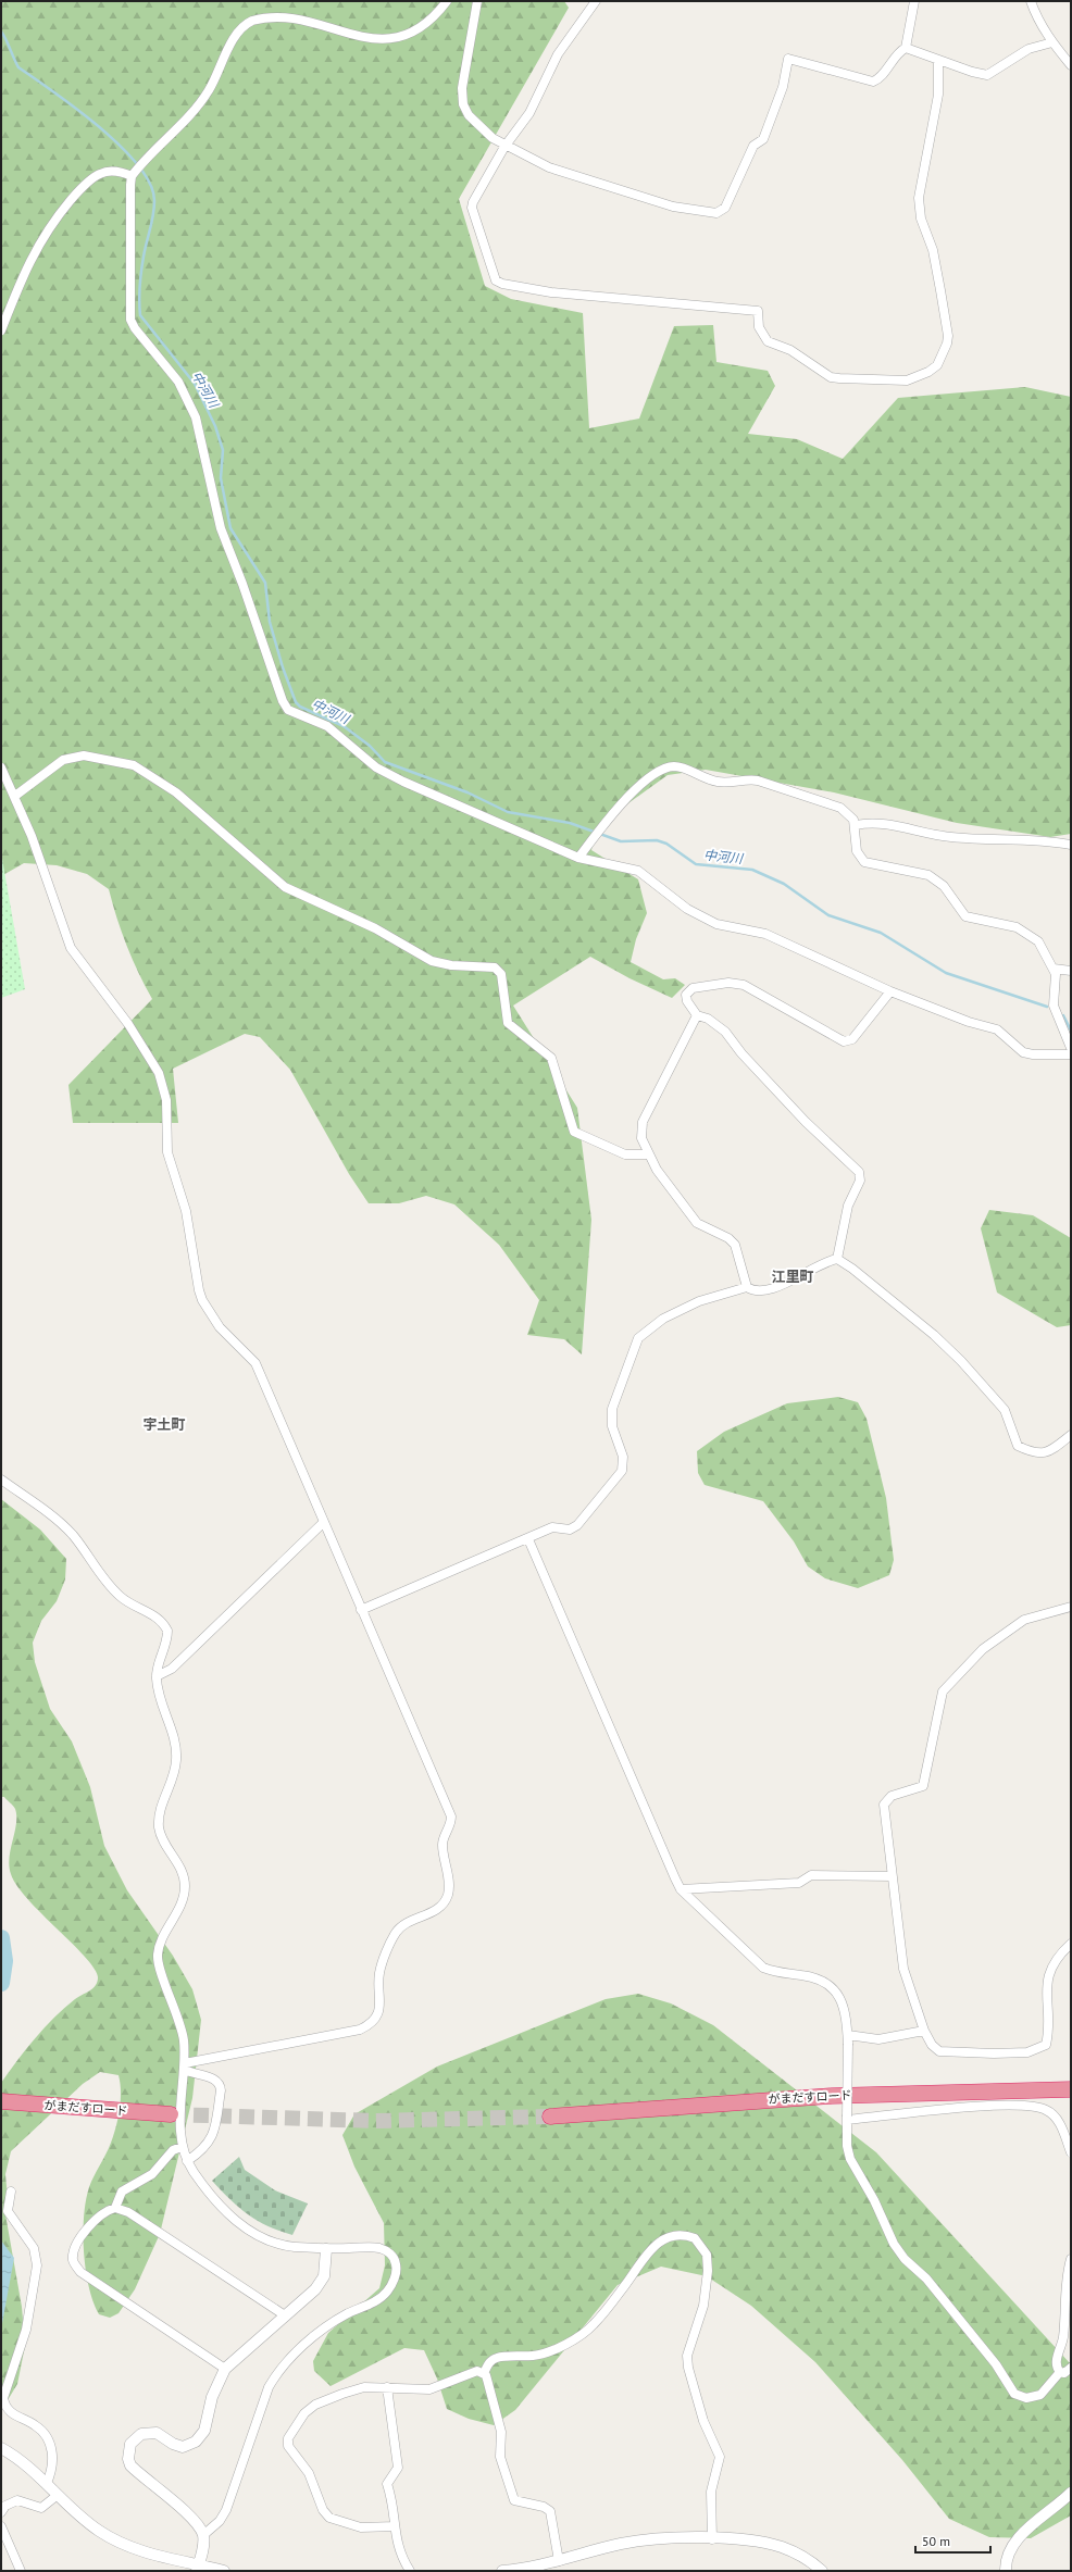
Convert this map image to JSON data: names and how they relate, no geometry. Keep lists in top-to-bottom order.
{
  "streets": {
    "highway": ["がまだすロード"]
  },
  "districts": ["江里町", "宇土町"],
  "water": ["中河川"],
  "scale_bar": "50 m"
}
